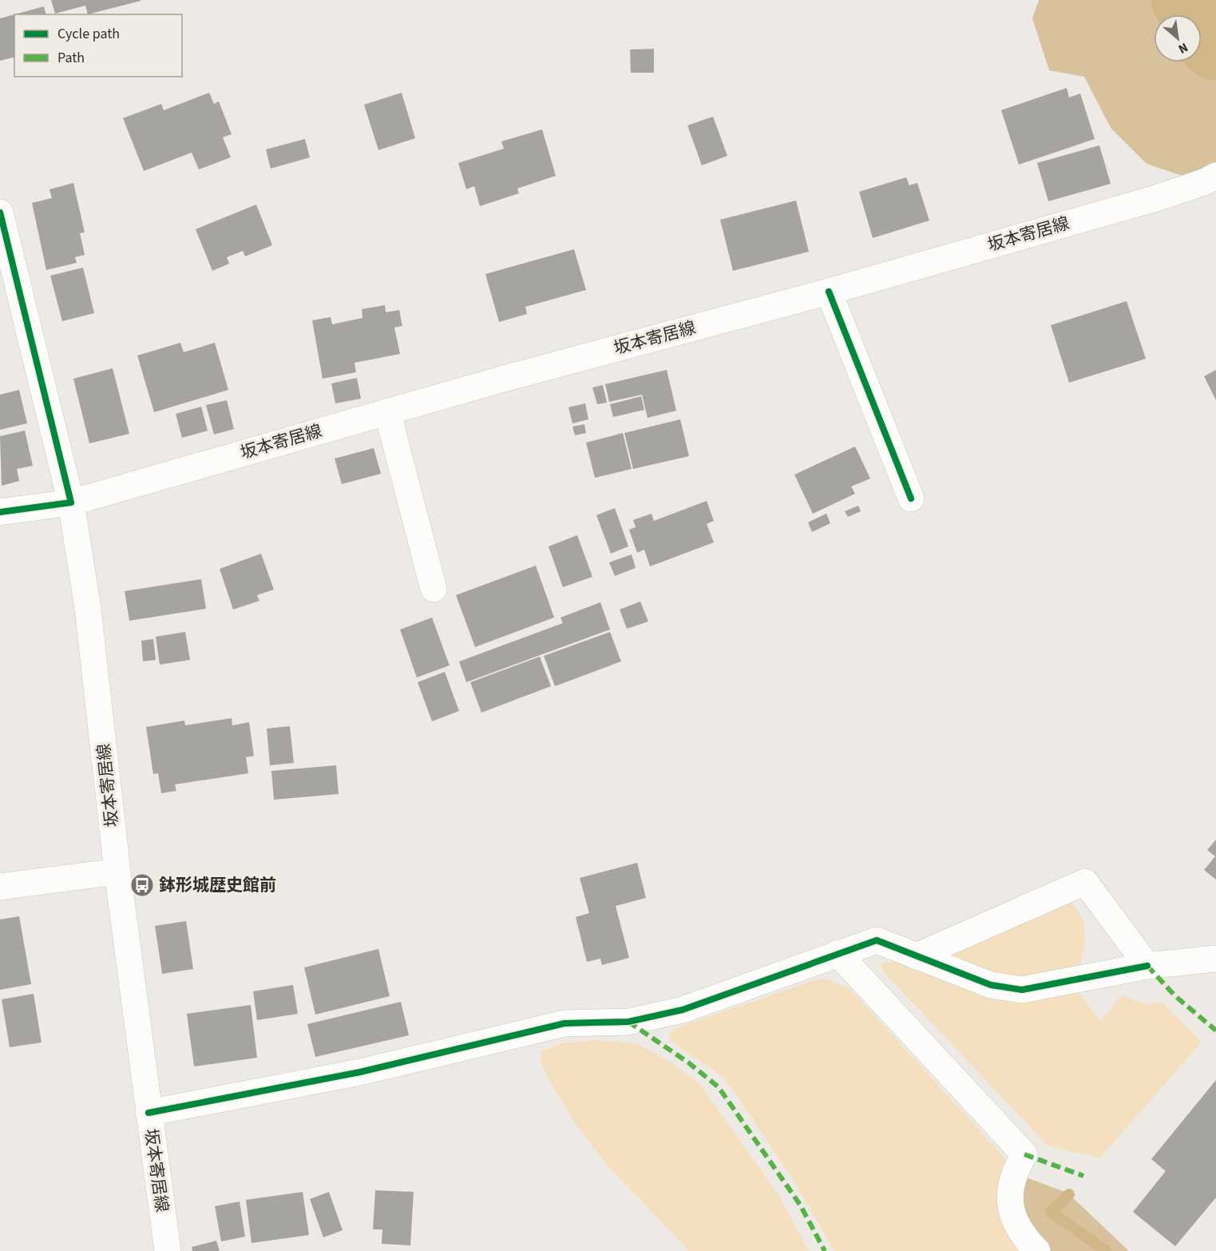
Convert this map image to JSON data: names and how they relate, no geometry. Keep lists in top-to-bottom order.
{
  "streets": {
    "street": ["坂本寄居線"]
  },
  "places": {
    "bus stop": ["鉢形城歴史館前"]
  },
  "legend": ["Cycle path", "Path"],
  "north": "bottom right"
}
